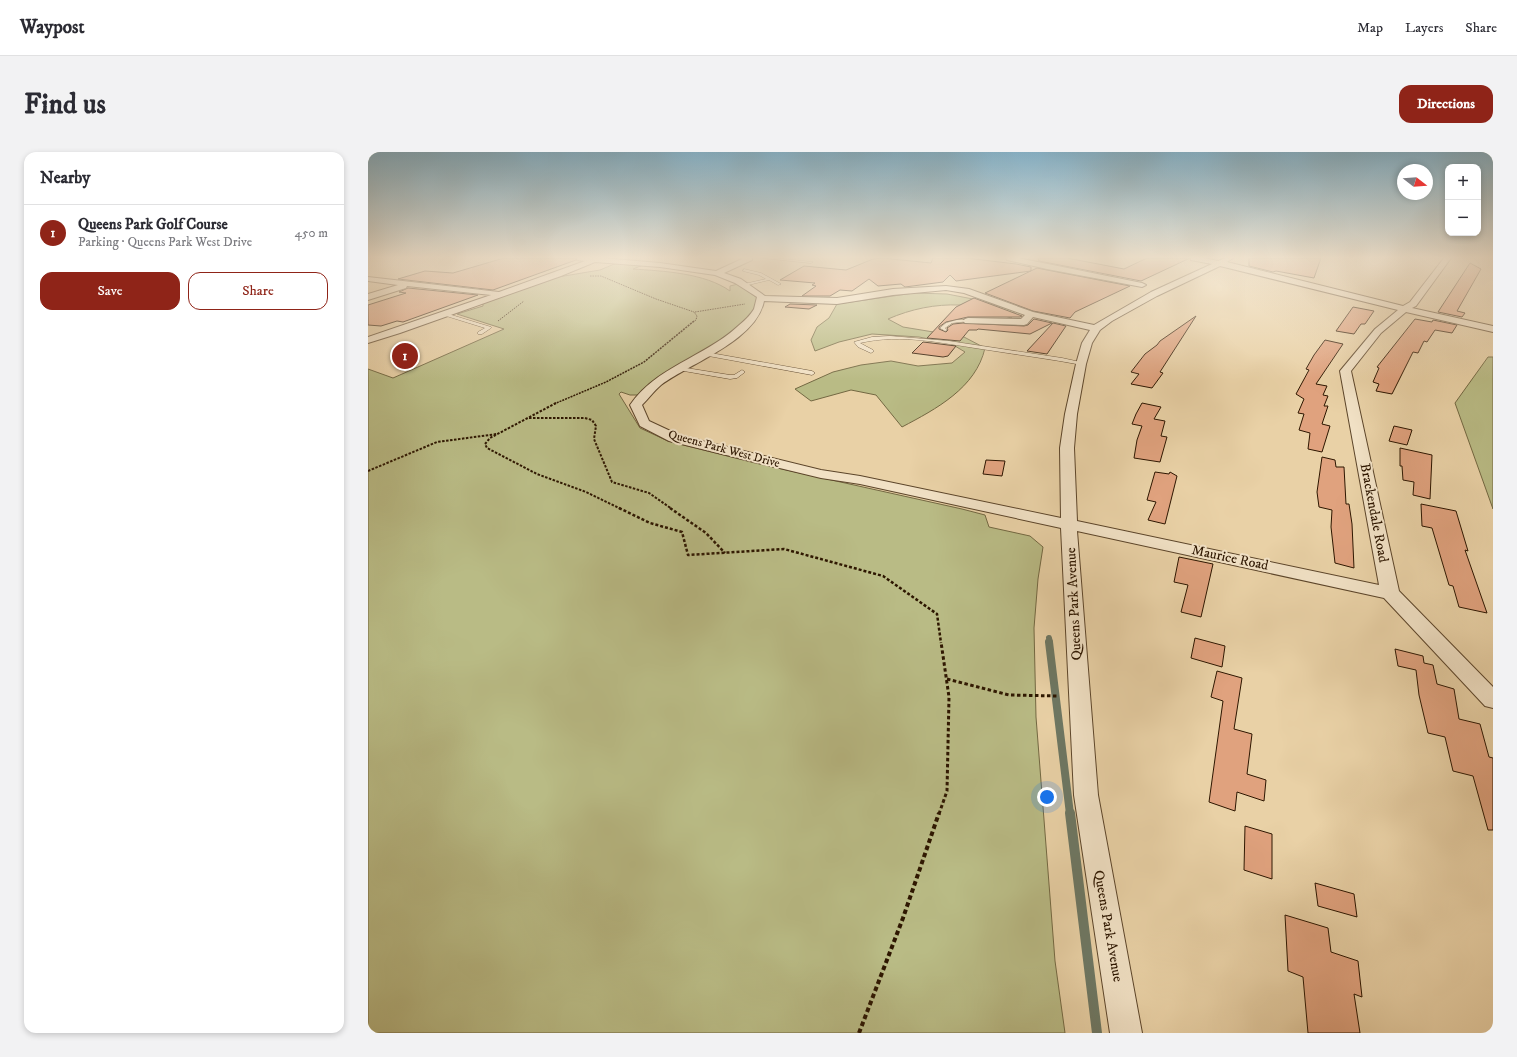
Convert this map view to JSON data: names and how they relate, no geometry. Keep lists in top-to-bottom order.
{
  "streets": {
    "street": [
      "Queens Park West Drive",
      "Brackendale Road",
      "Maurice Road",
      "Queens Park Avenue"
    ]
  },
  "crossings": [
    ["Queens Park West Drive", "Maurice Road"],
    ["Queens Park West Drive", "Queens Park Avenue"],
    ["Brackendale Road", "Maurice Road"],
    ["Maurice Road", "Queens Park Avenue"]
  ],
  "north": "right",
  "page": {
    "header": "Waypost",
    "nav": ["Map", "Layers", "Share"],
    "buttons": [
      "Directions",
      ["Save", "Share"]
    ],
    "title": "Find us",
    "heading": "Nearby",
    "map_buttons": ["+", "−"],
    "list": [
      {
        "mark": "1",
        "name": "Queens Park Golf Course",
        "note": "Parking · Queens Park West Drive",
        "value": "450 m"
      }
    ],
    "pins": "1"
  }
}
